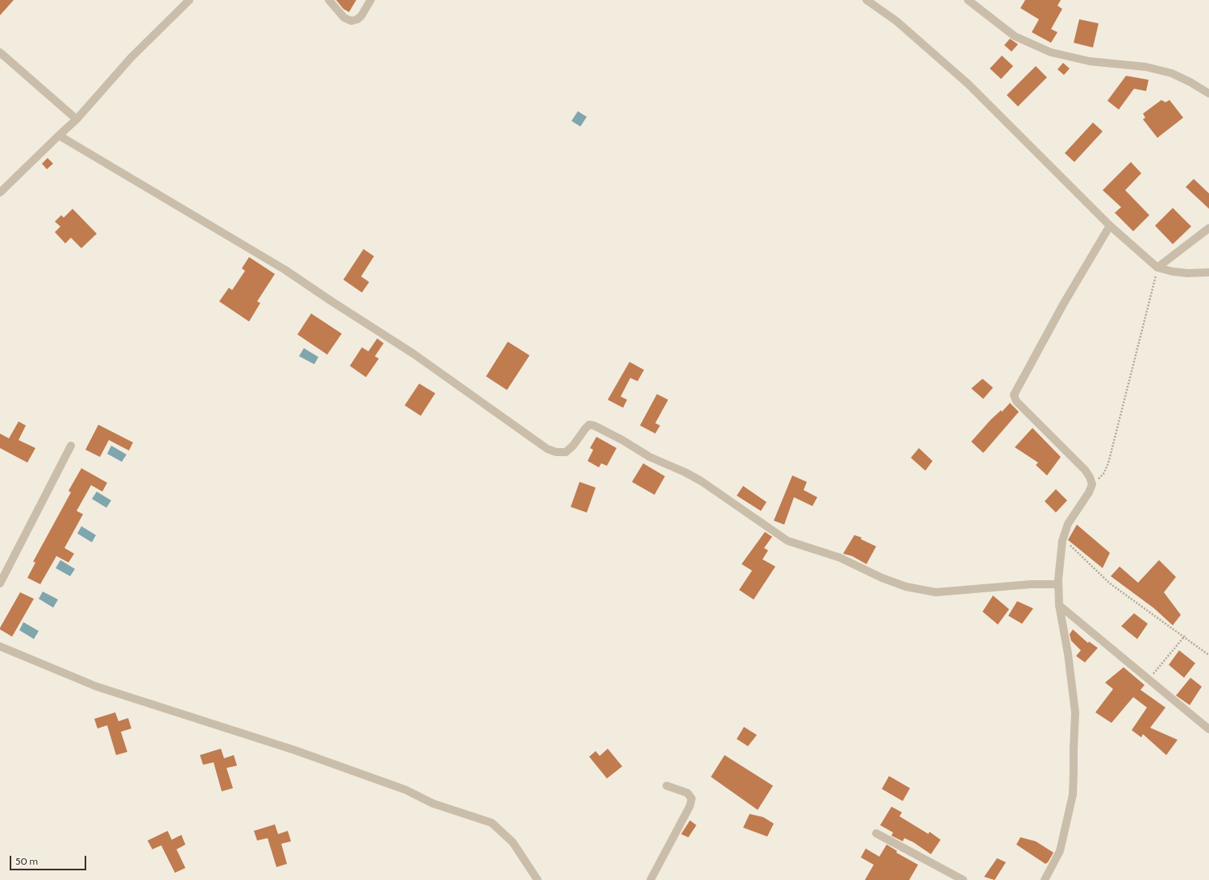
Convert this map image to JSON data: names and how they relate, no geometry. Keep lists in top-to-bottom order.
{
  "scale_bar": "50 m"
}
